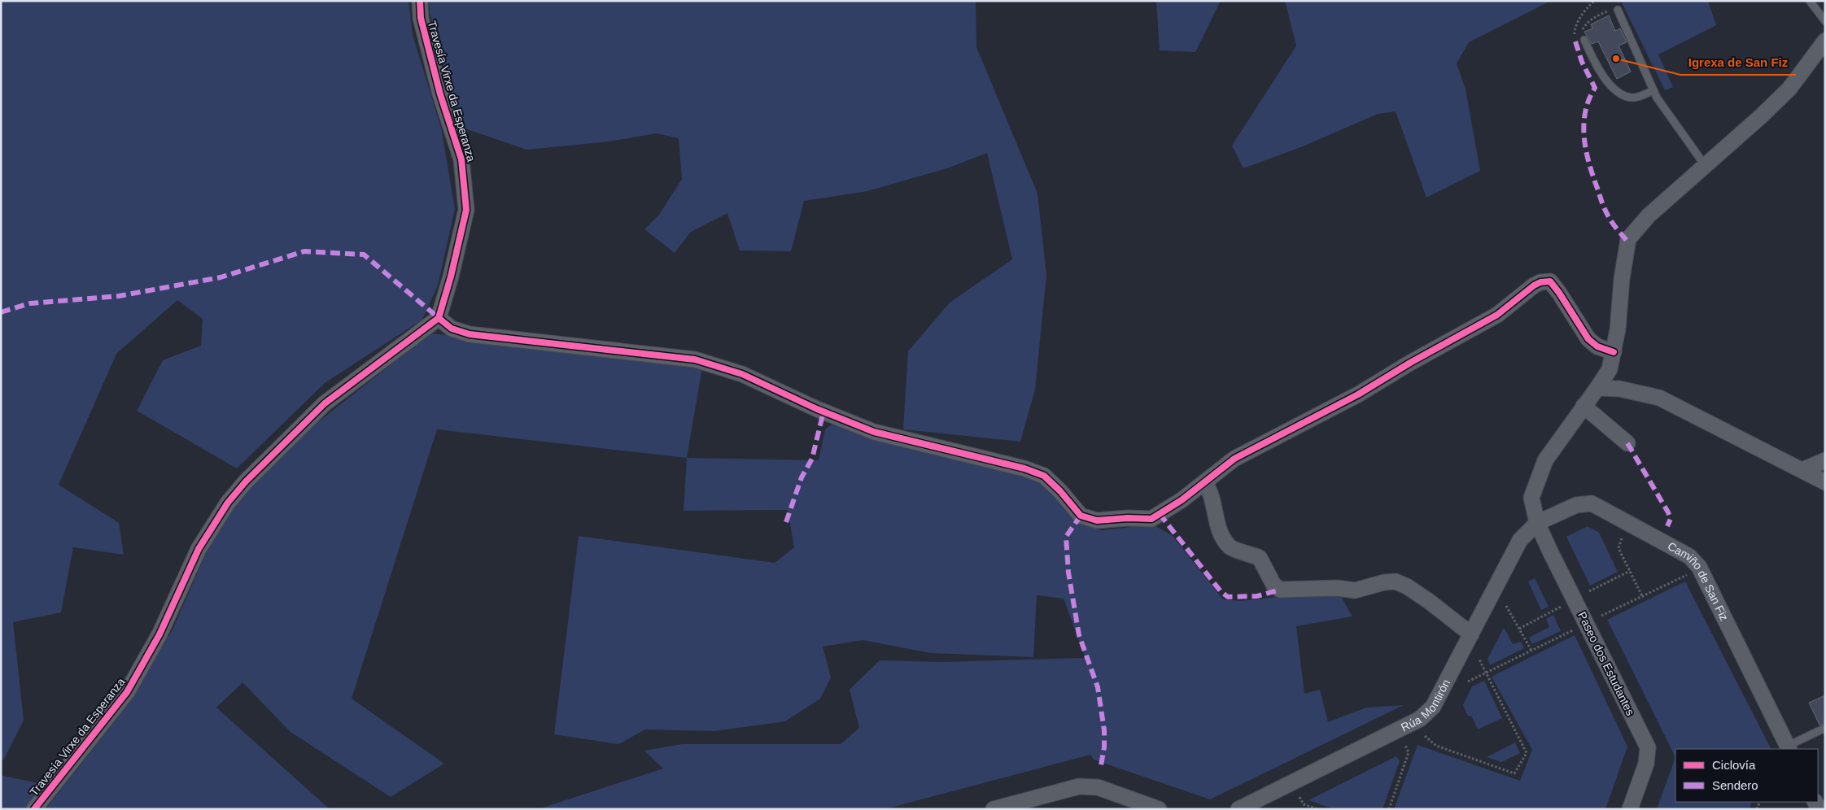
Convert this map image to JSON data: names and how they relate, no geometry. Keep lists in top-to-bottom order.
{
  "streets": {
    "street": [
      "Travesía Virxe da Esperanza",
      "Camiño de San Fiz",
      "Paseo dos Estudantes",
      "Rúa Montirón"
    ]
  },
  "crossings": [
    ["Camiño de San Fiz", "Paseo dos Estudantes"],
    ["Camiño de San Fiz", "Rúa Montirón"],
    ["Paseo dos Estudantes", "Rúa Montirón"]
  ],
  "places": ["Igrexa de San Fiz"],
  "legend": ["Ciclovía", "Sendero"]
}
